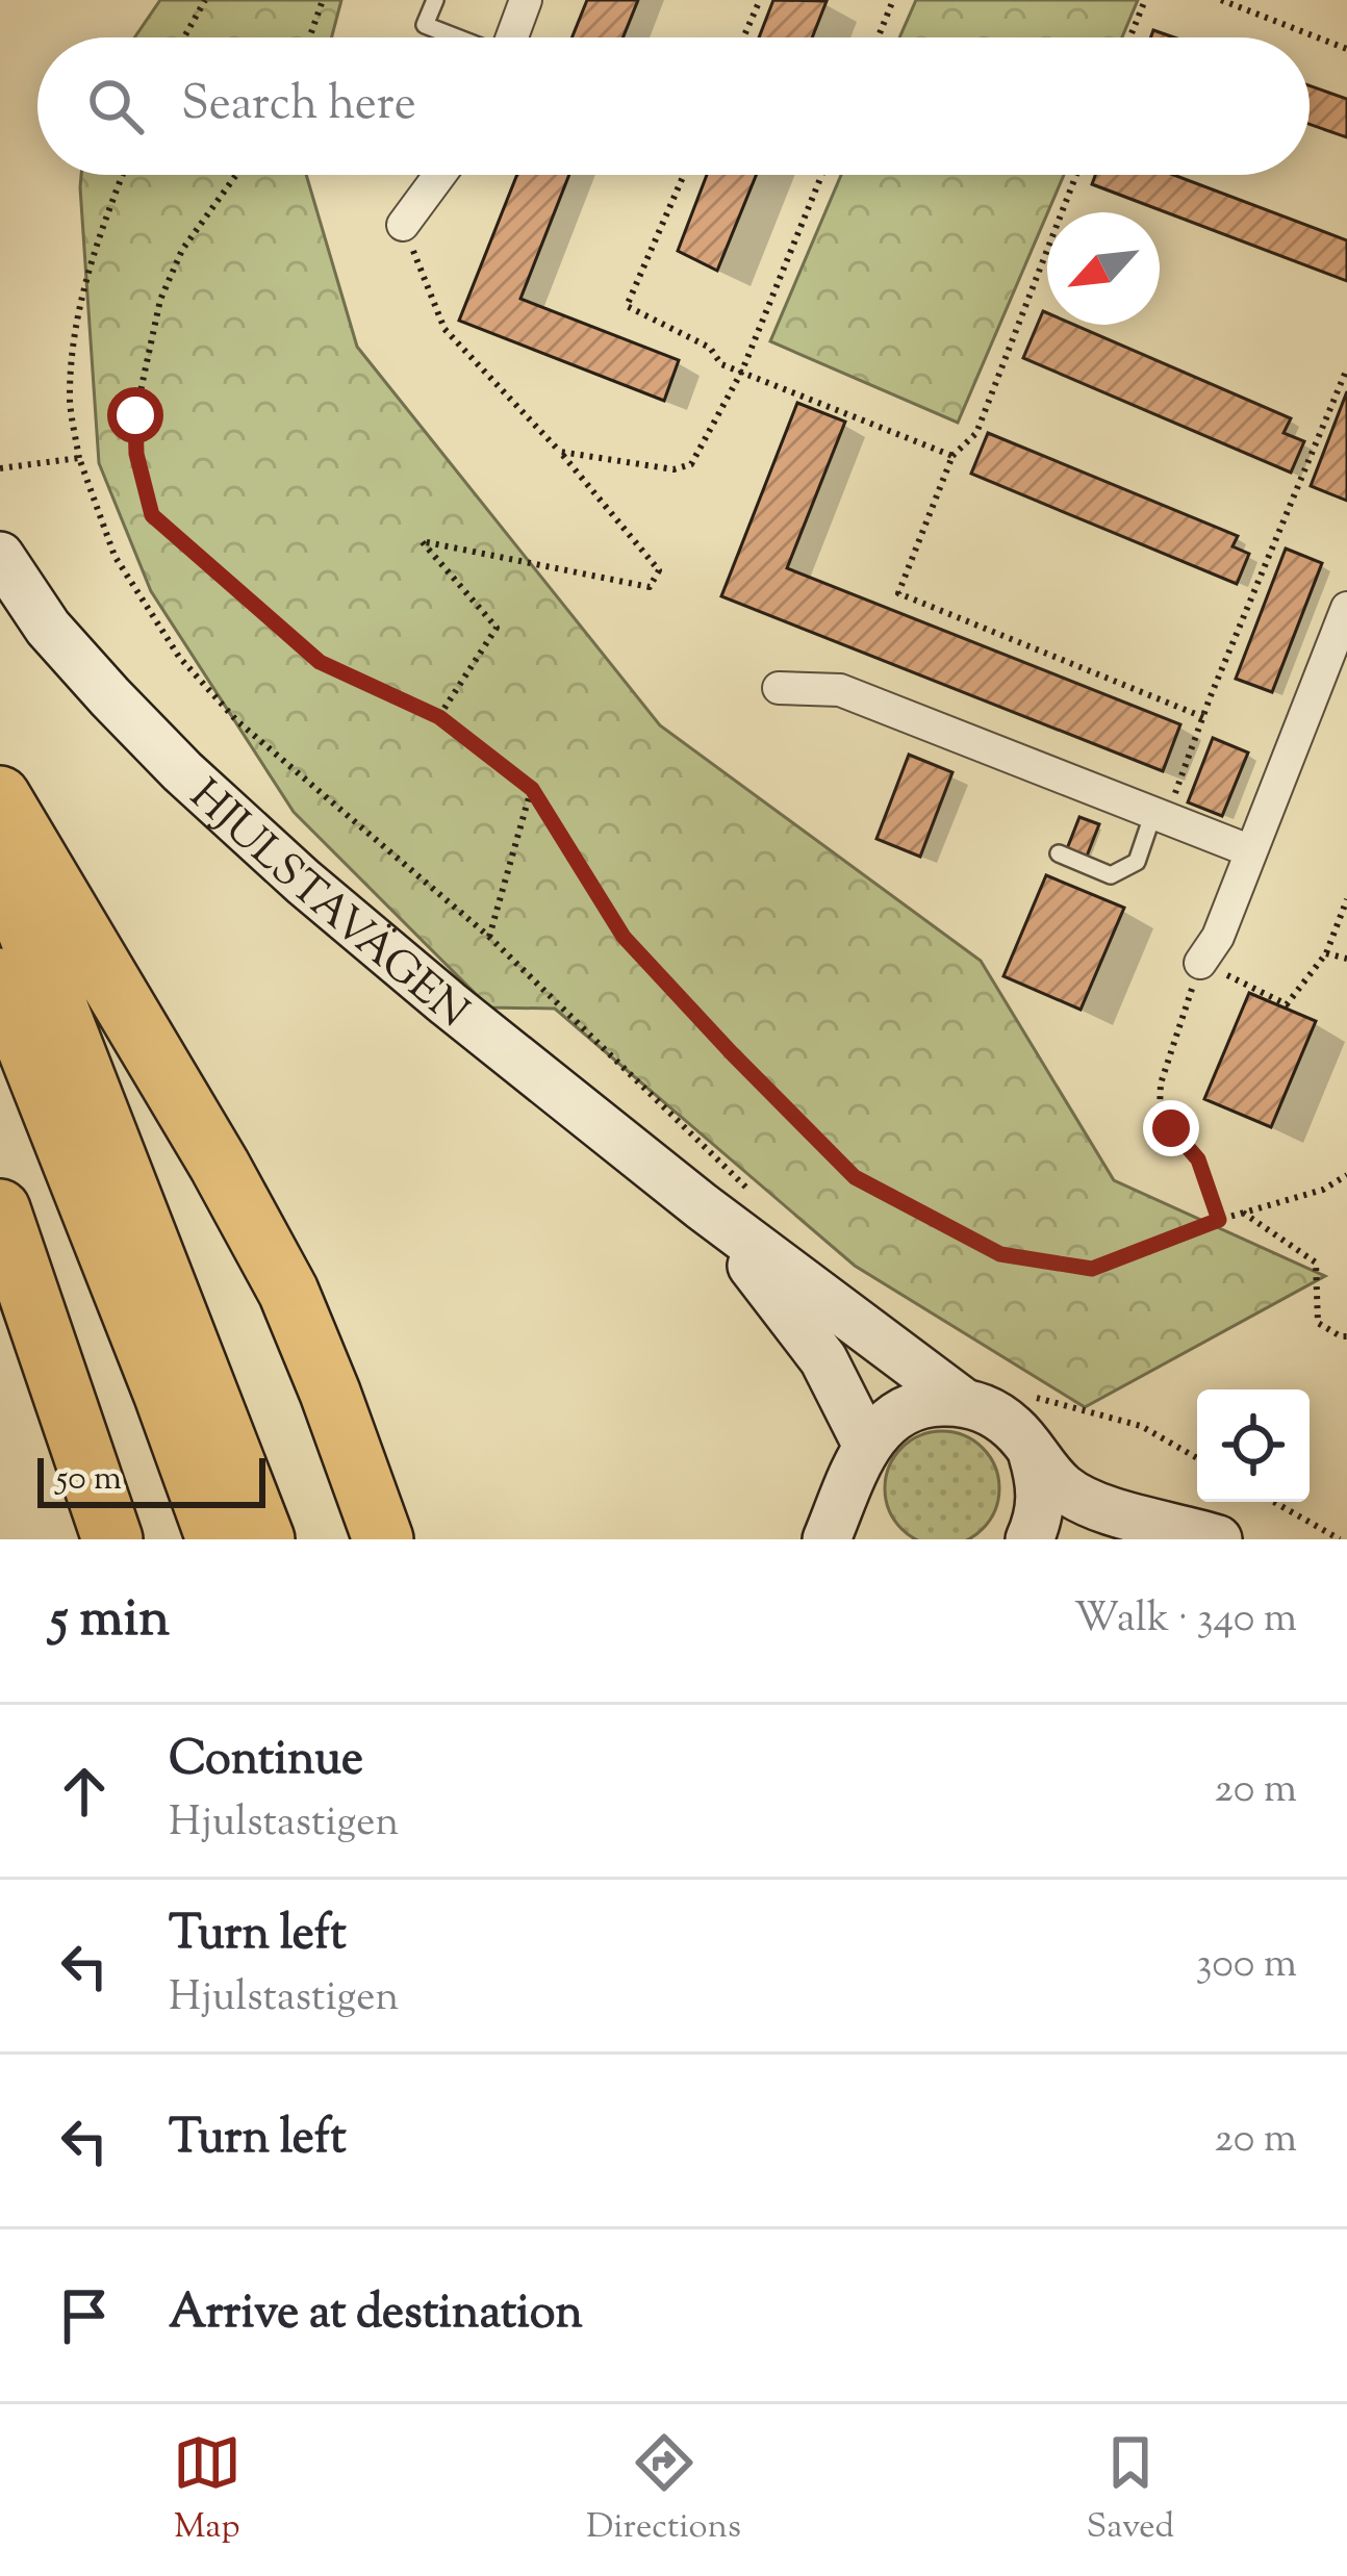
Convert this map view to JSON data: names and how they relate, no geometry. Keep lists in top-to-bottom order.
{
  "streets": {
    "main road": ["HJULSTAVÄGEN"]
  },
  "scale_bar": "50 m",
  "north": "bottom left",
  "page": {
    "search": "Search here",
    "scale": "50 m",
    "heading": ["5 min", "Walk · 340 m"],
    "list": [
      ["Continue", "Hjulstastigen", "20 m"],
      ["Turn left", "Hjulstastigen", "300 m"],
      ["Turn left", "20 m"],
      "Arrive at destination"
    ],
    "nav": ["Map", "Directions", "Saved"]
  }
}
